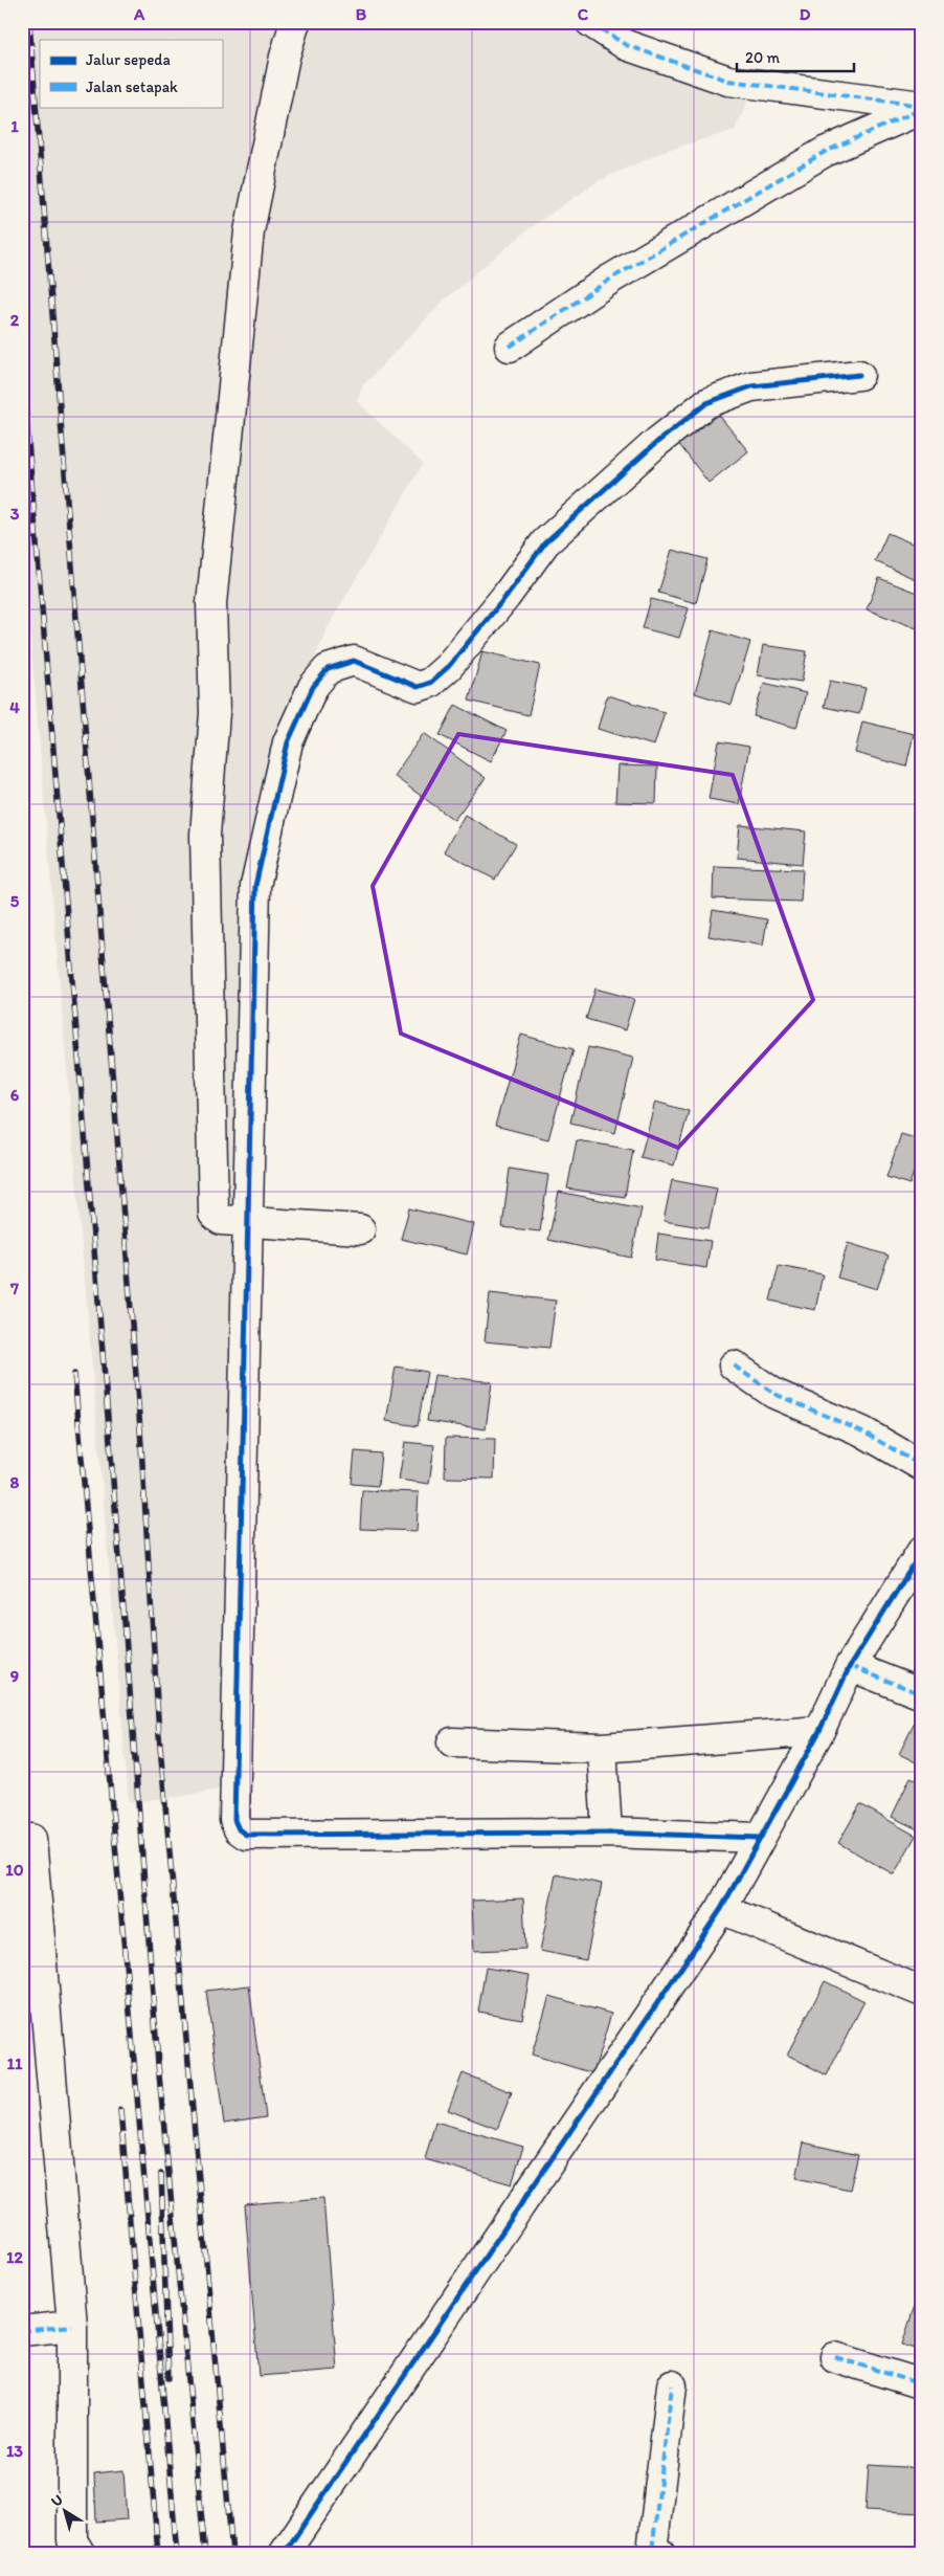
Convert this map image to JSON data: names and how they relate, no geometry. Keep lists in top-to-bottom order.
{
  "legend": ["Jalur sepeda", "Jalan setapak"],
  "scale_bar": "20 m",
  "north": "top left",
  "grid": {
    "columns": [
      "A",
      "B",
      "C",
      "D"
    ],
    "rows": [
      "1",
      "2",
      "3",
      "4",
      "5",
      "6",
      "7",
      "8",
      "9",
      "10",
      "11",
      "12",
      "13"
    ]
  }
}
